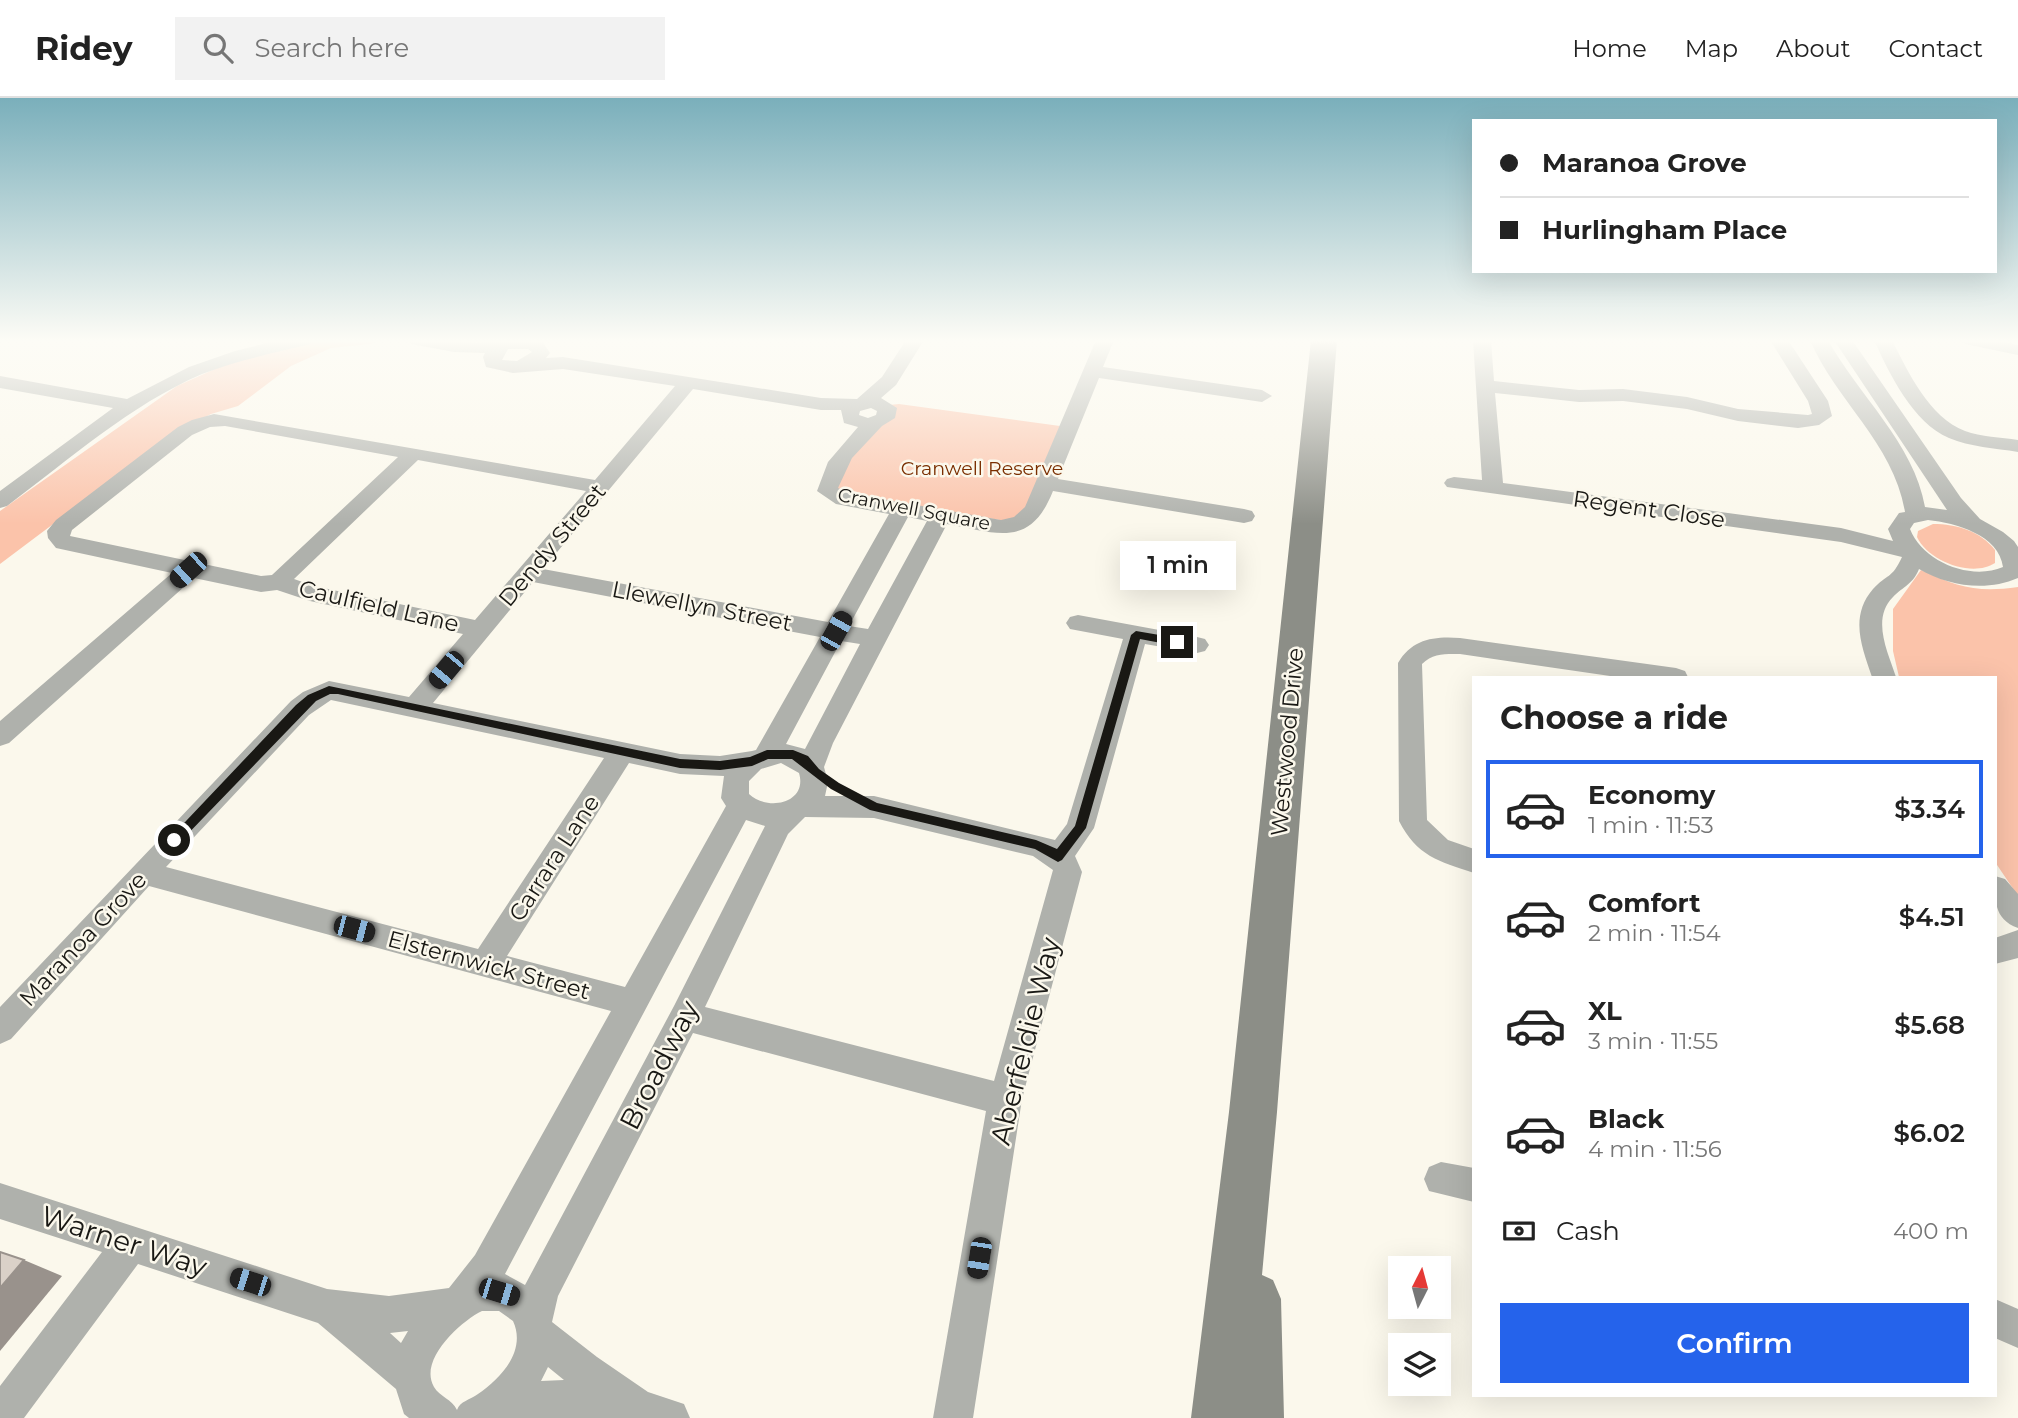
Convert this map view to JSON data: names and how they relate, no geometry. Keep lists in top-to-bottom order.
{
  "streets": {
    "street": [
      "Cranwell Square",
      "Regent Close",
      "Dendy Street",
      "Caulfield Lane",
      "Llewellyn Street",
      "Westwood Drive",
      "Carrara Lane",
      "Maranoa Grove",
      "Elsternwick Street",
      "Aberfeldie Way",
      "Broadway",
      "Warner Way"
    ]
  },
  "crossings": [
    ["Dendy Street", "Caulfield Lane"],
    ["Dendy Street", "Llewellyn Street"],
    ["Dendy Street", "Maranoa Grove"],
    ["Carrara Lane", "Maranoa Grove"],
    ["Carrara Lane", "Elsternwick Street"],
    ["Maranoa Grove", "Elsternwick Street"],
    ["Maranoa Grove", "Broadway"],
    ["Elsternwick Street", "Broadway"],
    ["Broadway", "Warner Way"]
  ],
  "parks": ["Cranwell Reserve"],
  "north": "top",
  "page": {
    "header": "Ridey",
    "search": "Search here",
    "nav": [
      "Home",
      "Map",
      "About",
      "Contact"
    ],
    "banner": ["Maranoa Grove", "Hurlingham Place"],
    "bubble": "1 min",
    "heading": "Choose a ride",
    "list": [
      {
        "name": "Economy",
        "note": "1 min · 11:53",
        "value": "$3.34"
      },
      {
        "name": "Comfort",
        "note": "2 min · 11:54",
        "value": "$4.51"
      },
      {
        "name": "XL",
        "note": "3 min · 11:55",
        "value": "$5.68"
      },
      {
        "name": "Black",
        "note": "4 min · 11:56",
        "value": "$6.02"
      }
    ],
    "pay": ["Cash", "400 m"],
    "buttons": "Confirm"
  }
}
